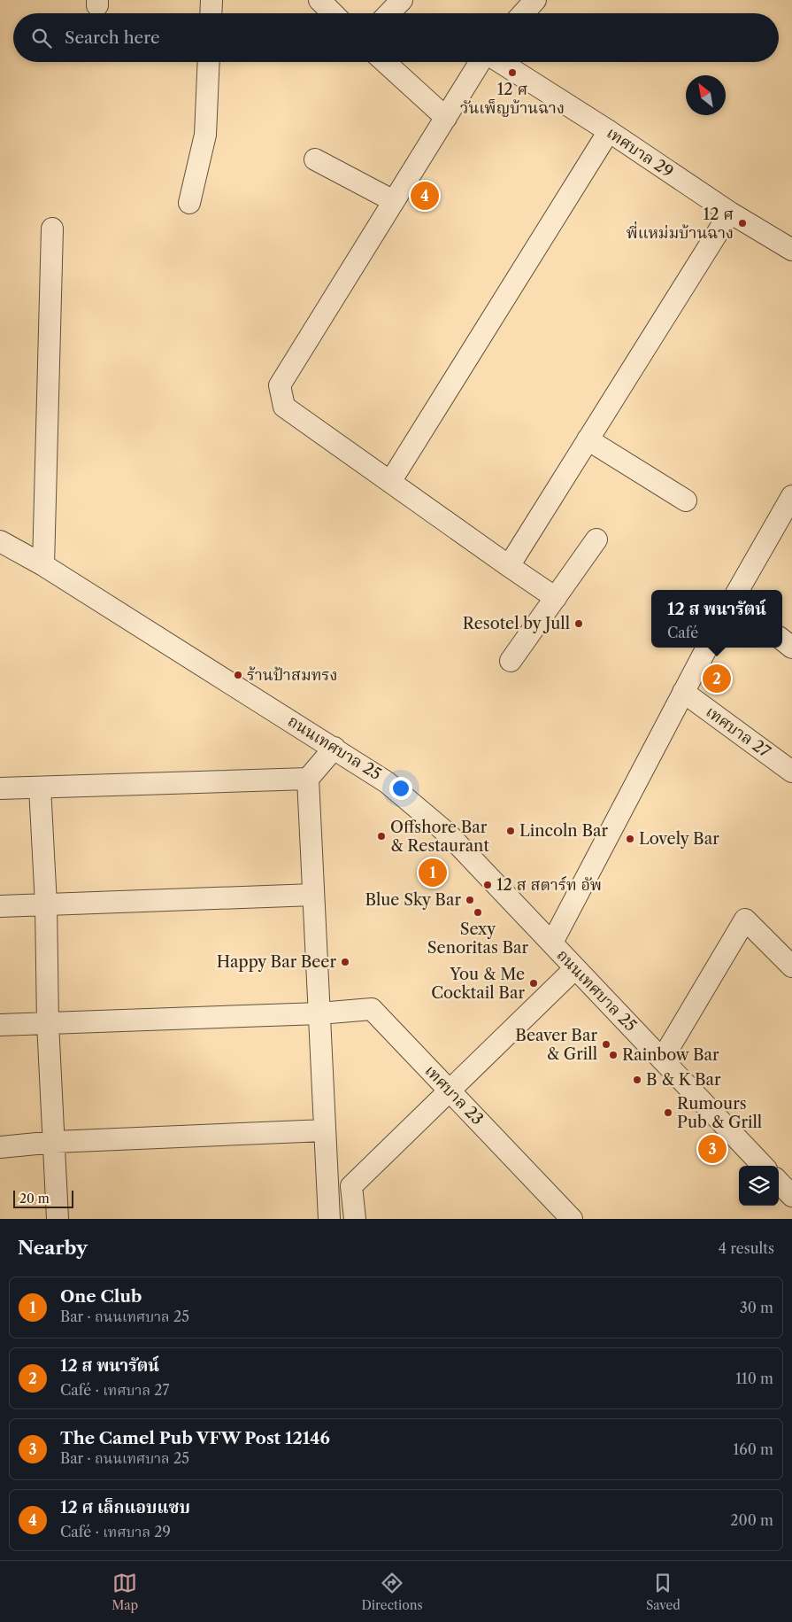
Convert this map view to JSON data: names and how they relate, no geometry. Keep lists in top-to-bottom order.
{
  "streets": {
    "street": [
      "เทศบาล 29",
      "เทศบาล 27",
      "ถนนเทศบาล 25",
      "เทศบาล 23"
    ]
  },
  "places": [
    "12 ศ วันเพ็ญบ้านฉาง",
    "12 ศ พี่แหม่มบ้านฉาง",
    "Resotel by Jull",
    "ร้านป้าสมทรง",
    "Lincoln Bar",
    "Offshore Bar & Restaurant",
    "Lovely Bar",
    "12 ส สตาร์ท อัพ",
    "Blue Sky Bar",
    "Sexy Senoritas Bar",
    "Happy Bar Beer",
    "You & Me Cocktail Bar",
    "Beaver Bar & Grill",
    "Rainbow Bar",
    "B & K Bar",
    "Rumours Pub & Grill"
  ],
  "scale_bar": "20 m",
  "north": "top left",
  "page": {
    "search": "Search here",
    "pins": [
      "4",
      "2",
      "1",
      "3"
    ],
    "popup": ["12 ส พนารัตน์", "Café"],
    "scale": "20 m",
    "heading": ["Nearby", "4 results"],
    "list": [
      {
        "mark": "1",
        "name": "One Club",
        "note": "Bar · ถนนเทศบาล 25",
        "value": "30 m"
      },
      {
        "mark": "2",
        "name": "12 ส พนารัตน์",
        "note": "Café · เทศบาล 27",
        "value": "110 m"
      },
      {
        "mark": "3",
        "name": "The Camel Pub VFW Post 12146",
        "note": "Bar · ถนนเทศบาล 25",
        "value": "160 m"
      },
      {
        "mark": "4",
        "name": "12 ศ เล็กแอบแซบ",
        "note": "Café · เทศบาล 29",
        "value": "200 m"
      }
    ],
    "nav": ["Map", "Directions", "Saved"]
  }
}
